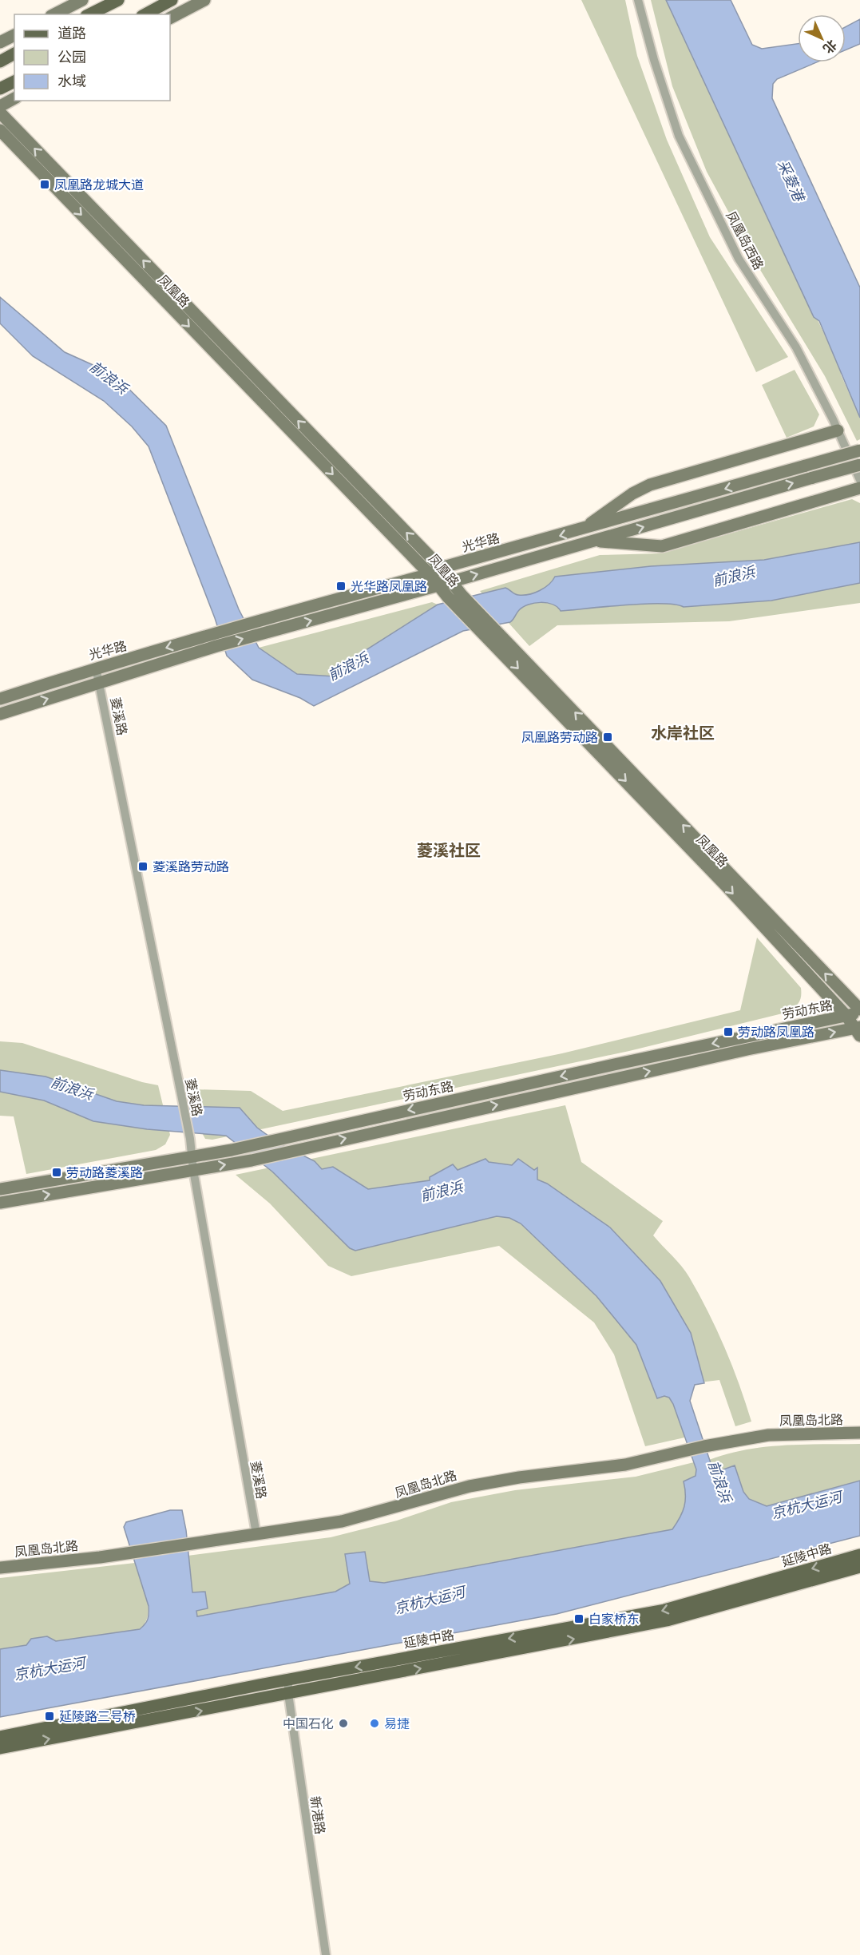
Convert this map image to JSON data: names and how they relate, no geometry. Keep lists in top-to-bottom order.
{
  "streets": {
    "main road": [
      "凤凰路",
      "光华路",
      "劳动东路",
      "凤凰岛北路",
      "延陵中路"
    ],
    "street": ["凤凰岛西路", "菱溪路", "新港路"]
  },
  "crossings": [
    ["凤凰路", "光华路"],
    ["凤凰路", "劳动东路"],
    ["光华路", "菱溪路"],
    ["菱溪路", "劳动东路"],
    ["菱溪路", "凤凰岛北路"],
    ["延陵中路", "新港路"]
  ],
  "districts": ["水岸社区", "菱溪社区"],
  "water": ["采菱港", "前浪浜", "京杭大运河"],
  "places": {
    "transit": [
      "凤凰路龙城大道",
      "光华路凤凰路",
      "凤凰路劳动路",
      "菱溪路劳动路",
      "劳动路凤凰路",
      "劳动路菱溪路",
      "白家桥东",
      "延陵路三号桥"
    ],
    "other": ["中国石化", "易捷"]
  },
  "legend": ["道路", "公园", "水域"],
  "north": "bottom right"
}
